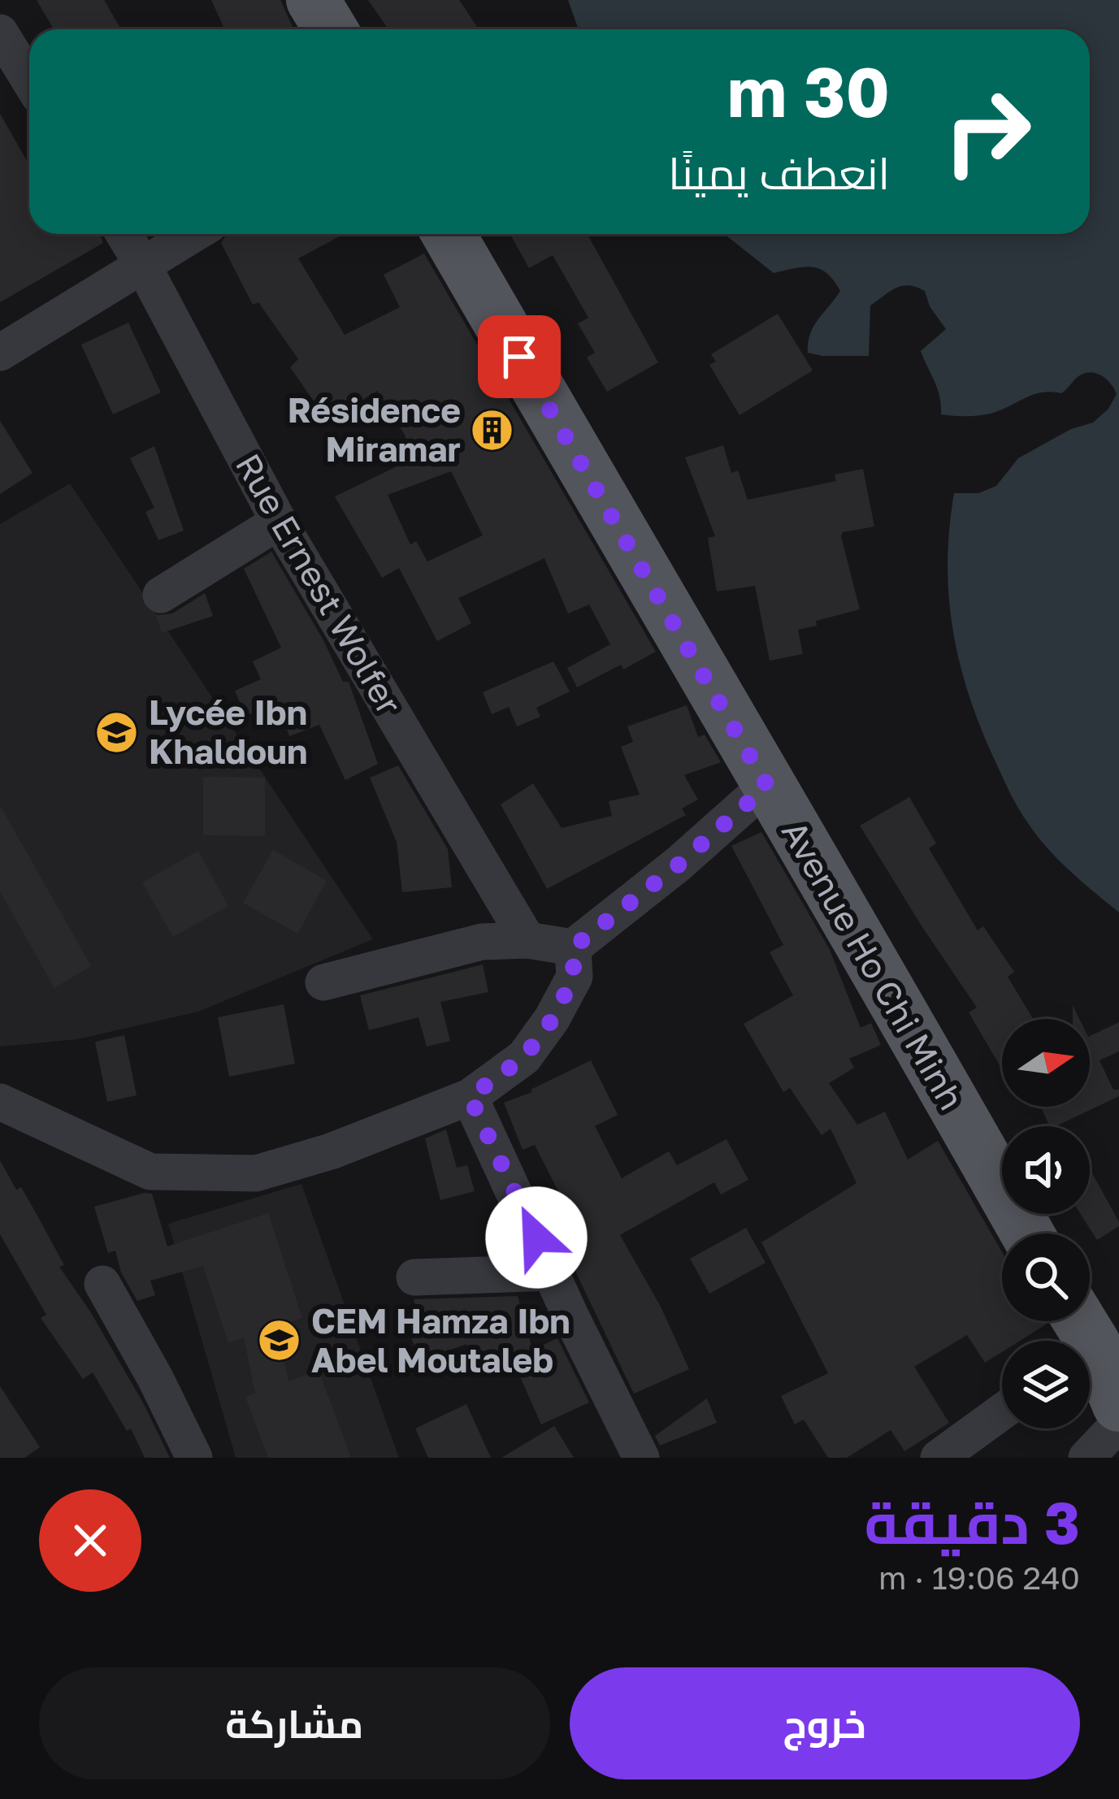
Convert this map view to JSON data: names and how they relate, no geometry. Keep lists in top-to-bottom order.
{
  "streets": {
    "main road": ["Avenue Ho Chi Minh"],
    "street": ["Rue Ernest Wolfer"]
  },
  "places": {
    "building": ["Résidence Miramar"],
    "school or university": ["Lycée Ibn Khaldoun", "CEM Hamza Ibn Abel Moutaleb"]
  },
  "north": "right",
  "page": {
    "turn": ["30 m", "انعطف يمينًا"],
    "heading": ["3 دقيقة", "240 m · 19:06"],
    "buttons": ["خروج", "مشاركة"]
  }
}
